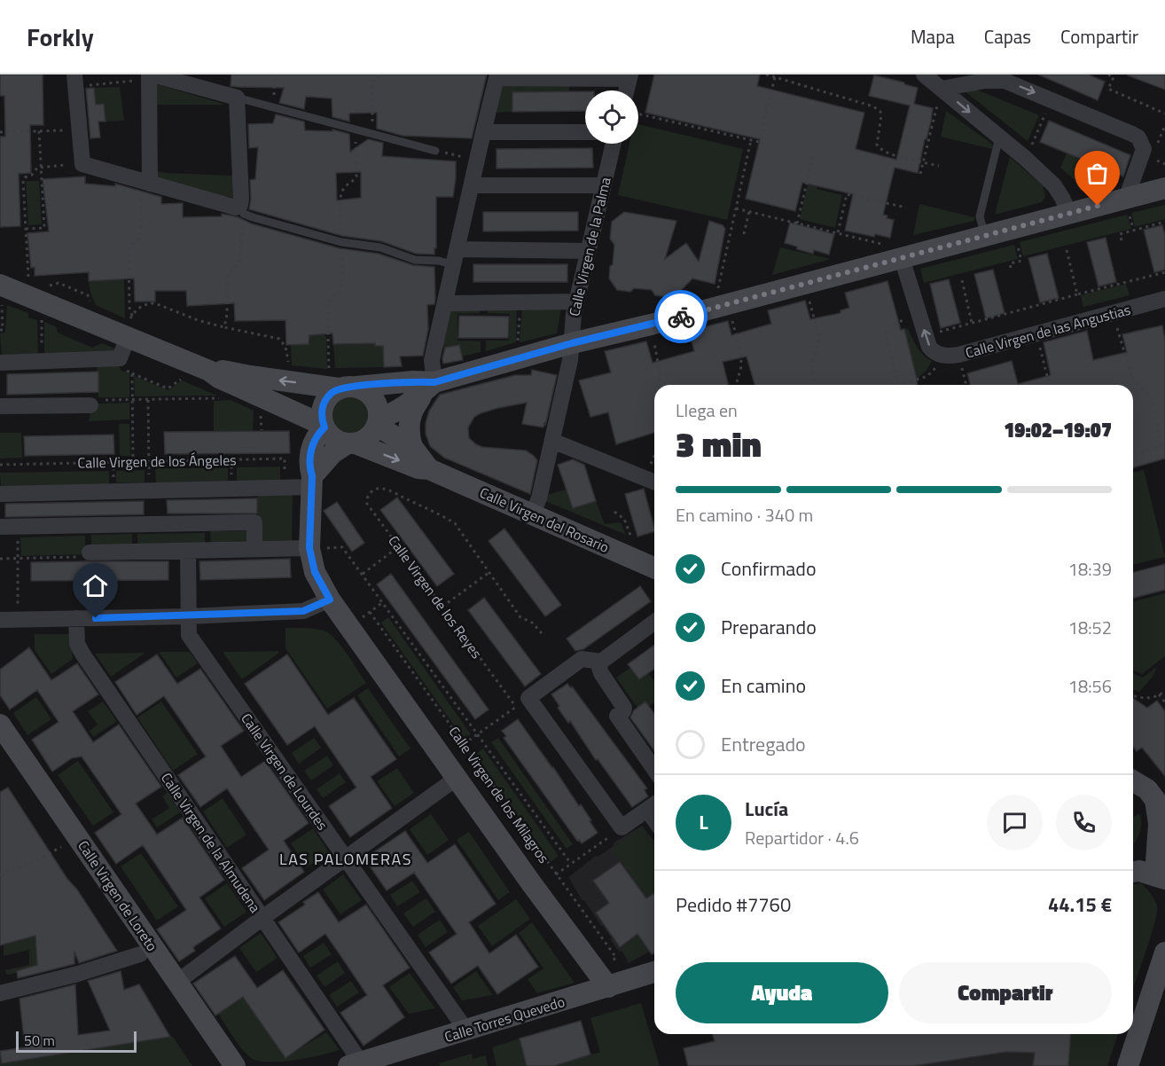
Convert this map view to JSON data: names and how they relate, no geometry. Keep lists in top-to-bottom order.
{
  "streets": {
    "street": [
      "Calle Virgen de la Palma",
      "Calle Virgen de las Angustias",
      "Calle Virgen de los Ángeles",
      "Calle Virgen del Rosario",
      "Calle Virgen de Lourdes",
      "Calle Virgen de los Milagros",
      "Calle Virgen de la Almudena",
      "Calle Virgen de Loreto",
      "Calle Torres Quevedo"
    ],
    "path": ["Calle Virgen de los Reyes"]
  },
  "crossings": [
    ["Calle Virgen de la Palma", "Calle Virgen del Rosario"],
    ["Calle Virgen de los Ángeles", "Calle Virgen de los Milagros"],
    ["Calle Virgen del Rosario", "Calle Virgen de los Milagros"],
    ["Calle Virgen de Lourdes", "Calle Torres Quevedo"],
    ["Calle Virgen de los Milagros", "Calle Torres Quevedo"],
    ["Calle Virgen de la Almudena", "Calle Torres Quevedo"]
  ],
  "districts": ["LAS PALOMERAS"],
  "scale_bar": "50 m",
  "page": {
    "header": "Forkly",
    "nav": ["Mapa", "Capas", "Compartir"],
    "heading": ["3 min", "Llega en", "19:02–19:07"],
    "panel": [
      "Lucía",
      "Repartidor · 4.6",
      "Pedido #7760",
      "44.15 €"
    ],
    "bar": "En camino · 340 m",
    "list": [
      ["Confirmado", "18:39"],
      ["Preparando", "18:52"],
      ["En camino", "18:56"],
      "Entregado"
    ],
    "round": "L",
    "buttons": ["Ayuda", "Compartir"],
    "scale": "50 m"
  }
}
